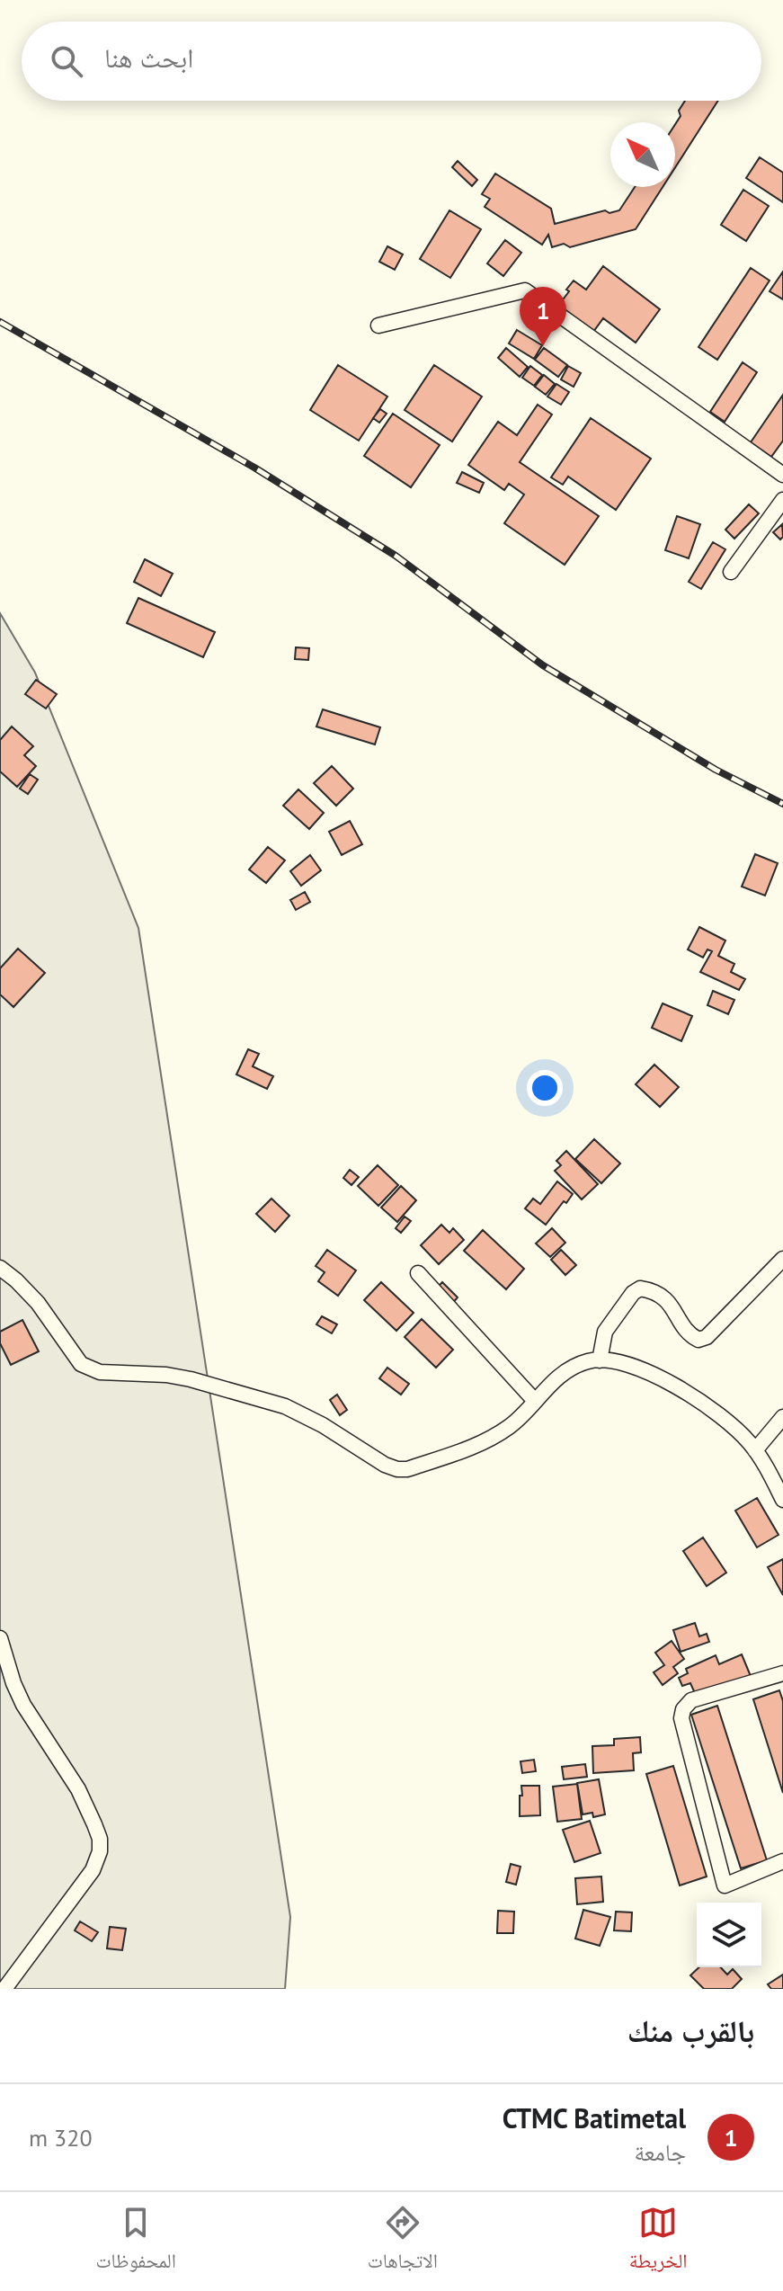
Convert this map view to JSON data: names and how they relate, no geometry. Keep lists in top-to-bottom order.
{
  "north": "top left",
  "page": {
    "search": "ابحث هنا",
    "pins": "1",
    "heading": "بالقرب منك",
    "list": [
      {
        "mark": "1",
        "name": "CTMC Batimetal",
        "note": "جامعة",
        "value": "320 m"
      }
    ],
    "nav": ["الخريطة", "الاتجاهات", "المحفوظات"]
  }
}
